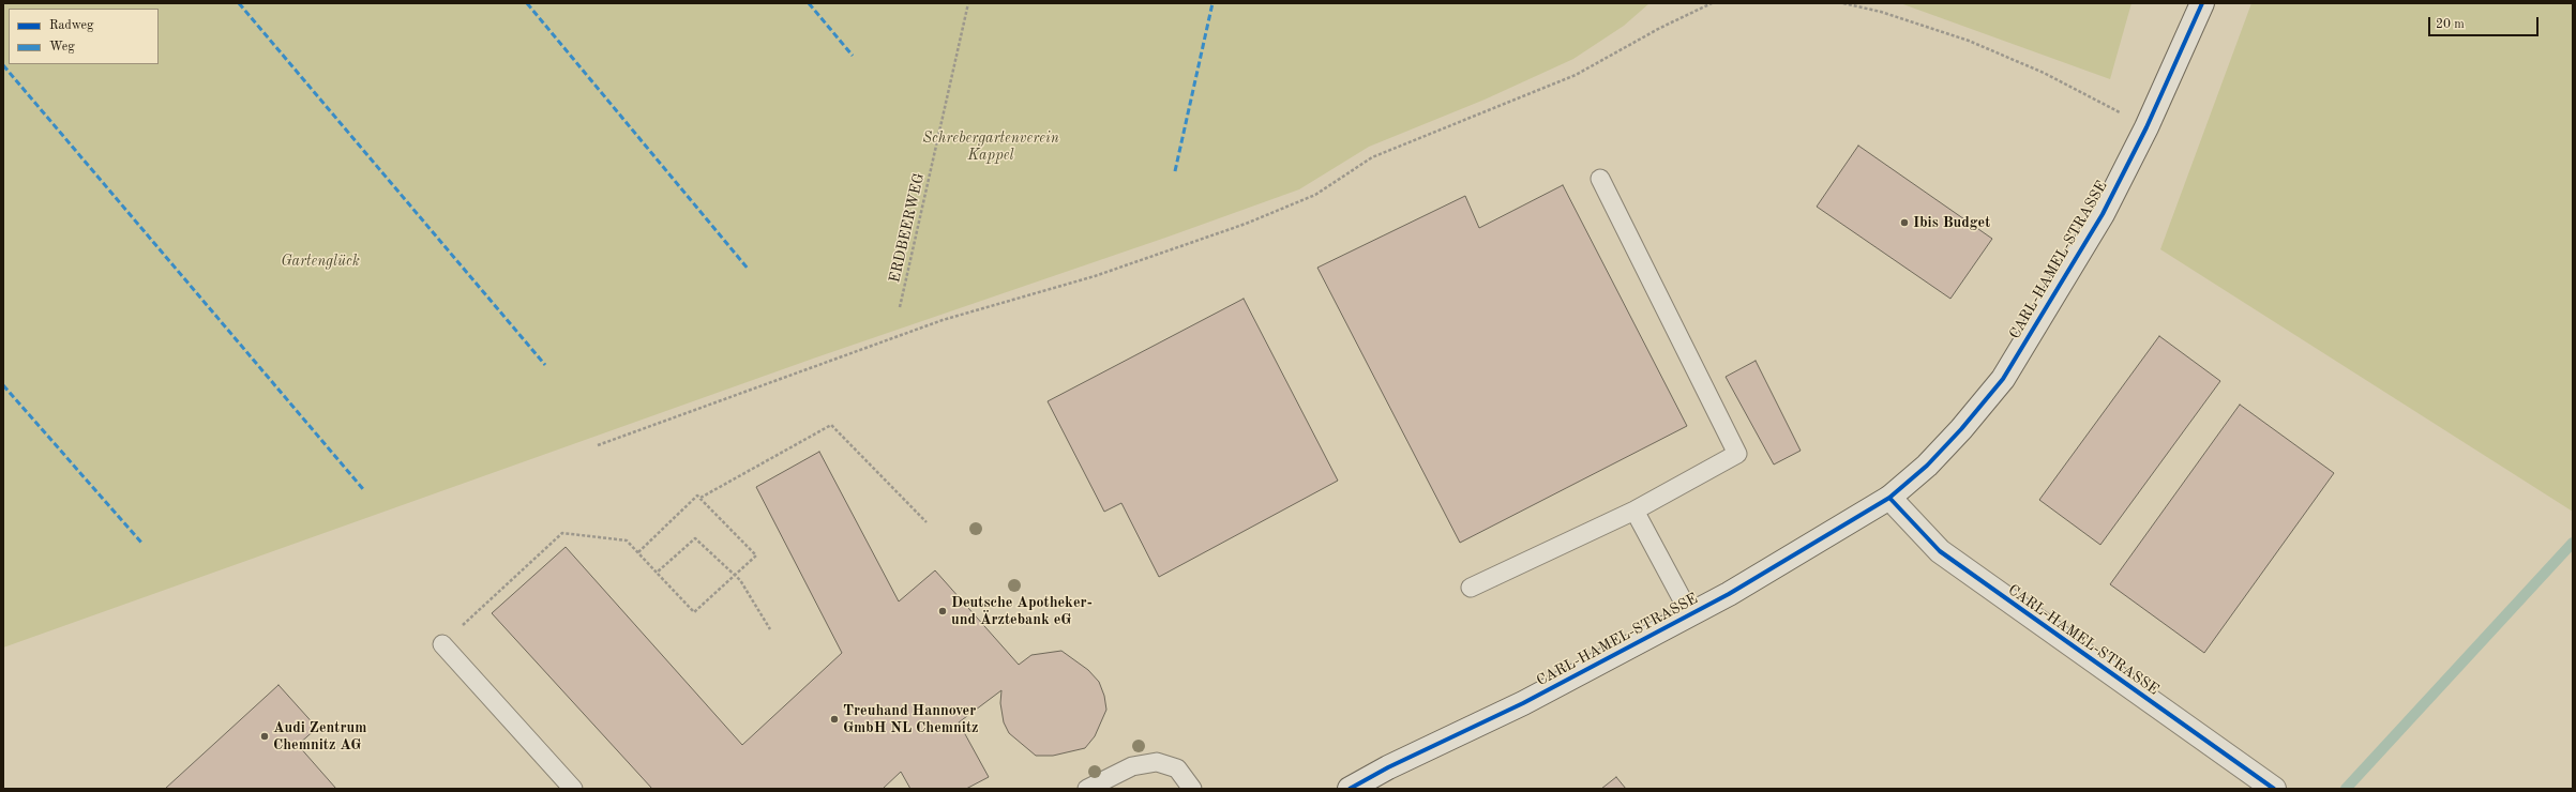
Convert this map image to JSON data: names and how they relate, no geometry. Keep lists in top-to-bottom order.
{
  "streets": {
    "main road": ["CARL-HAMEL-STRASSE"],
    "path": ["ERDBEERWEG"]
  },
  "parks": ["Schrebergartenverein Kappel", "Gartenglück"],
  "places": [
    "Ibis Budget",
    "Deutsche Apotheker- und Ärztebank eG",
    "Treuhand Hannover GmbH NL Chemnitz",
    "Audi Zentrum Chemnitz AG"
  ],
  "legend": ["Radweg", "Weg"],
  "scale_bar": "20 m"
}
